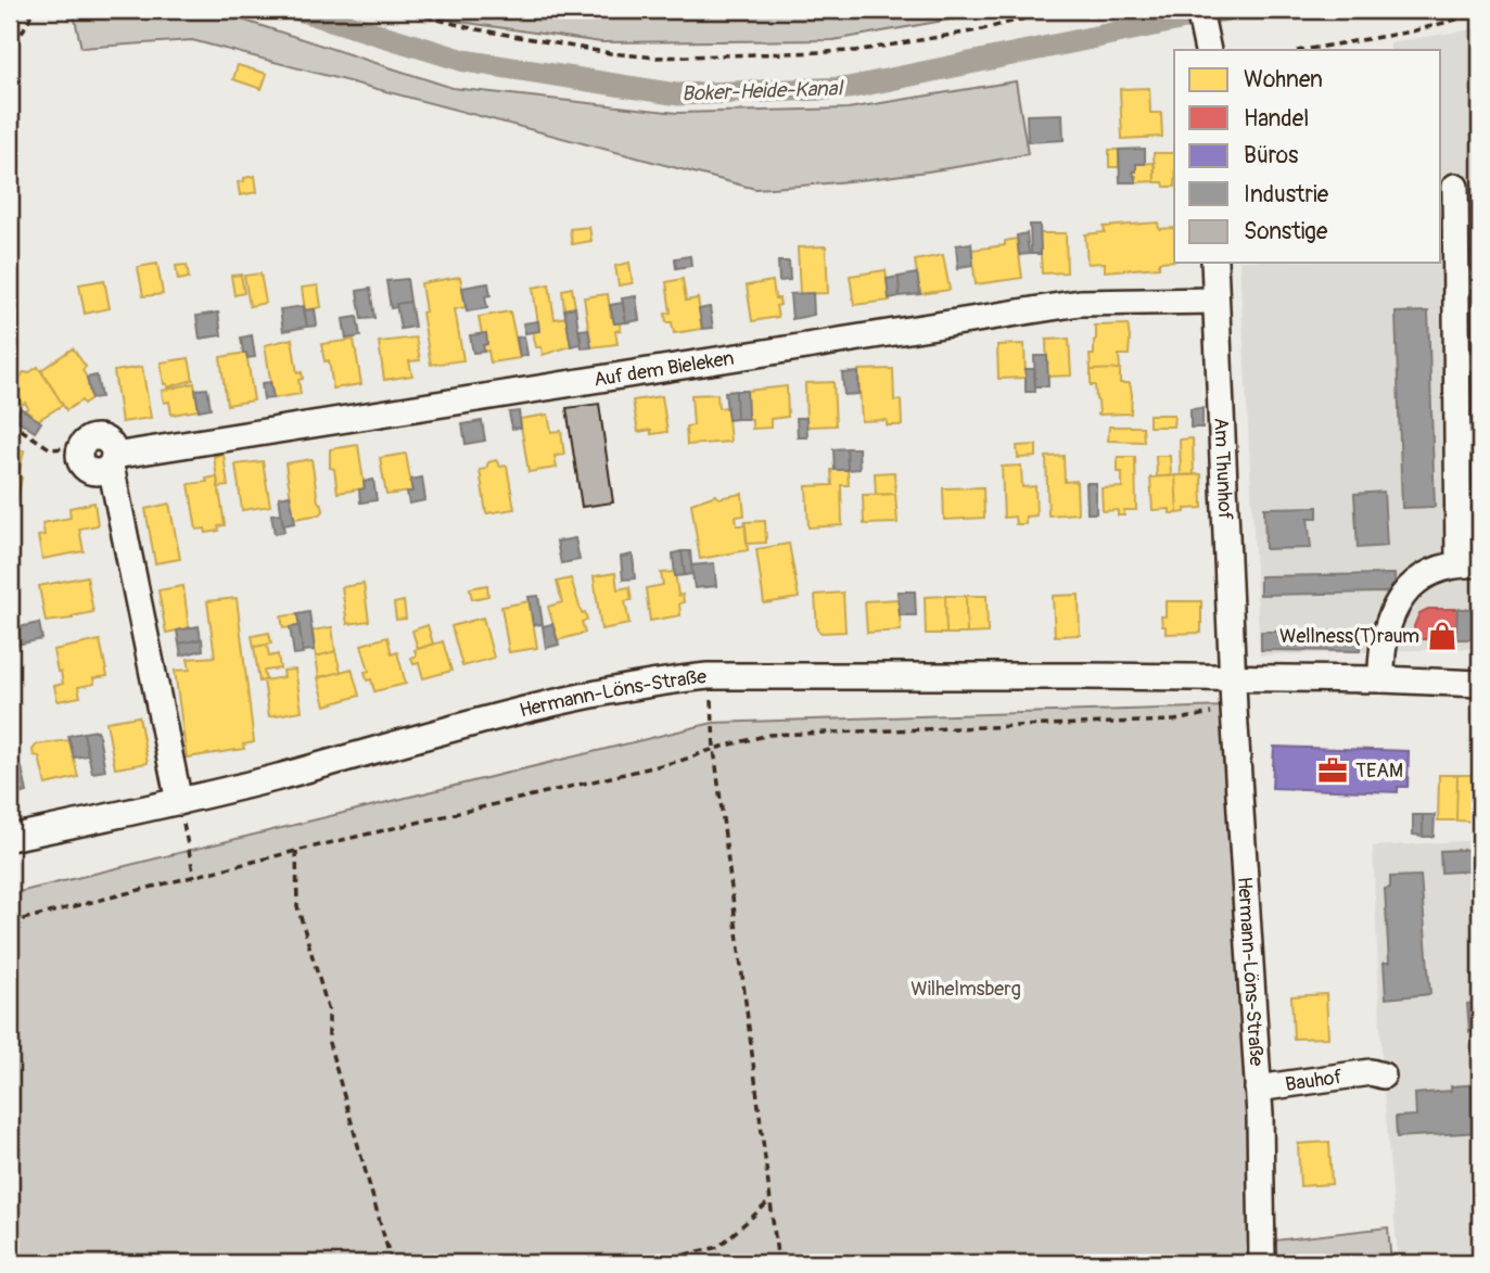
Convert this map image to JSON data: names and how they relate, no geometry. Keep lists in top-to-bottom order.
{
  "streets": {
    "street": [
      "Auf dem Bieleken",
      "Am Thunhof",
      "Hermann-Löns-Straße",
      "Bauhof"
    ]
  },
  "crossings": [
    ["Auf dem Bieleken", "Am Thunhof"],
    ["Am Thunhof", "Hermann-Löns-Straße"],
    ["Hermann-Löns-Straße", "Bauhof"]
  ],
  "water": ["Boker-Heide-Kanal"],
  "parks": ["Wilhelmsberg"],
  "places": {
    "shop": ["Wellness(T)raum"],
    "office": ["TEAM"]
  },
  "legend": [
    "Wohnen",
    "Handel",
    "Büros",
    "Industrie",
    "Sonstige"
  ]
}
